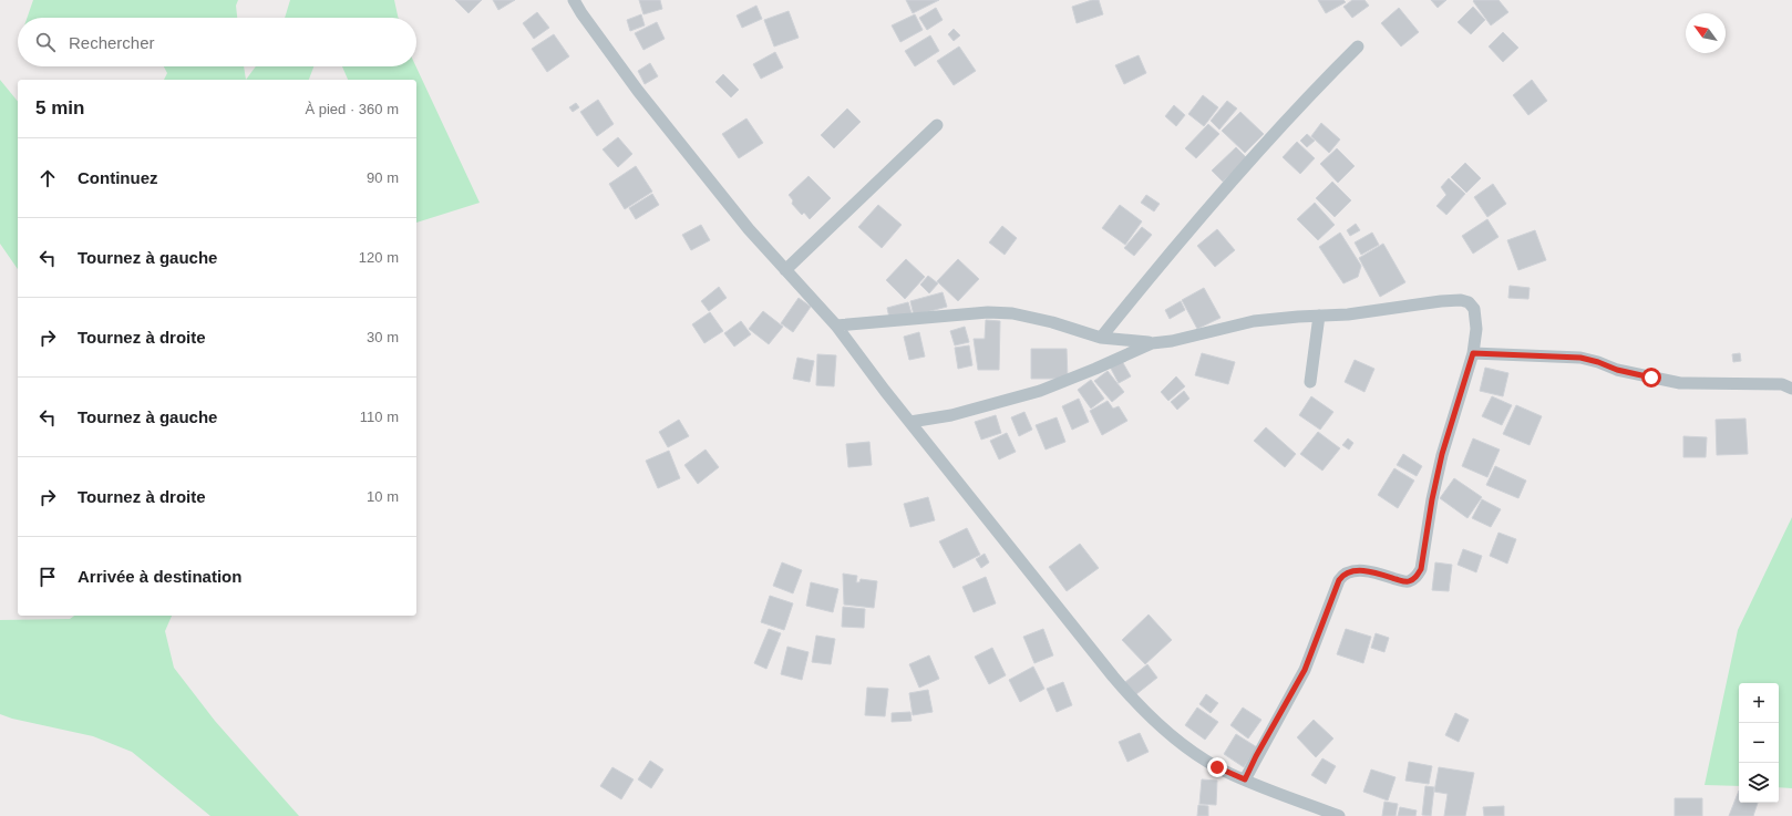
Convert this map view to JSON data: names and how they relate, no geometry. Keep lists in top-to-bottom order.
{
  "north": "top left",
  "page": {
    "search": "Rechercher",
    "heading": ["5 min", "À pied · 360 m"],
    "list": [
      ["Continuez", "90 m"],
      ["Tournez à gauche", "120 m"],
      ["Tournez à droite", "30 m"],
      ["Tournez à gauche", "110 m"],
      ["Tournez à droite", "10 m"],
      "Arrivée à destination"
    ],
    "map_buttons": ["+", "−"]
  }
}
